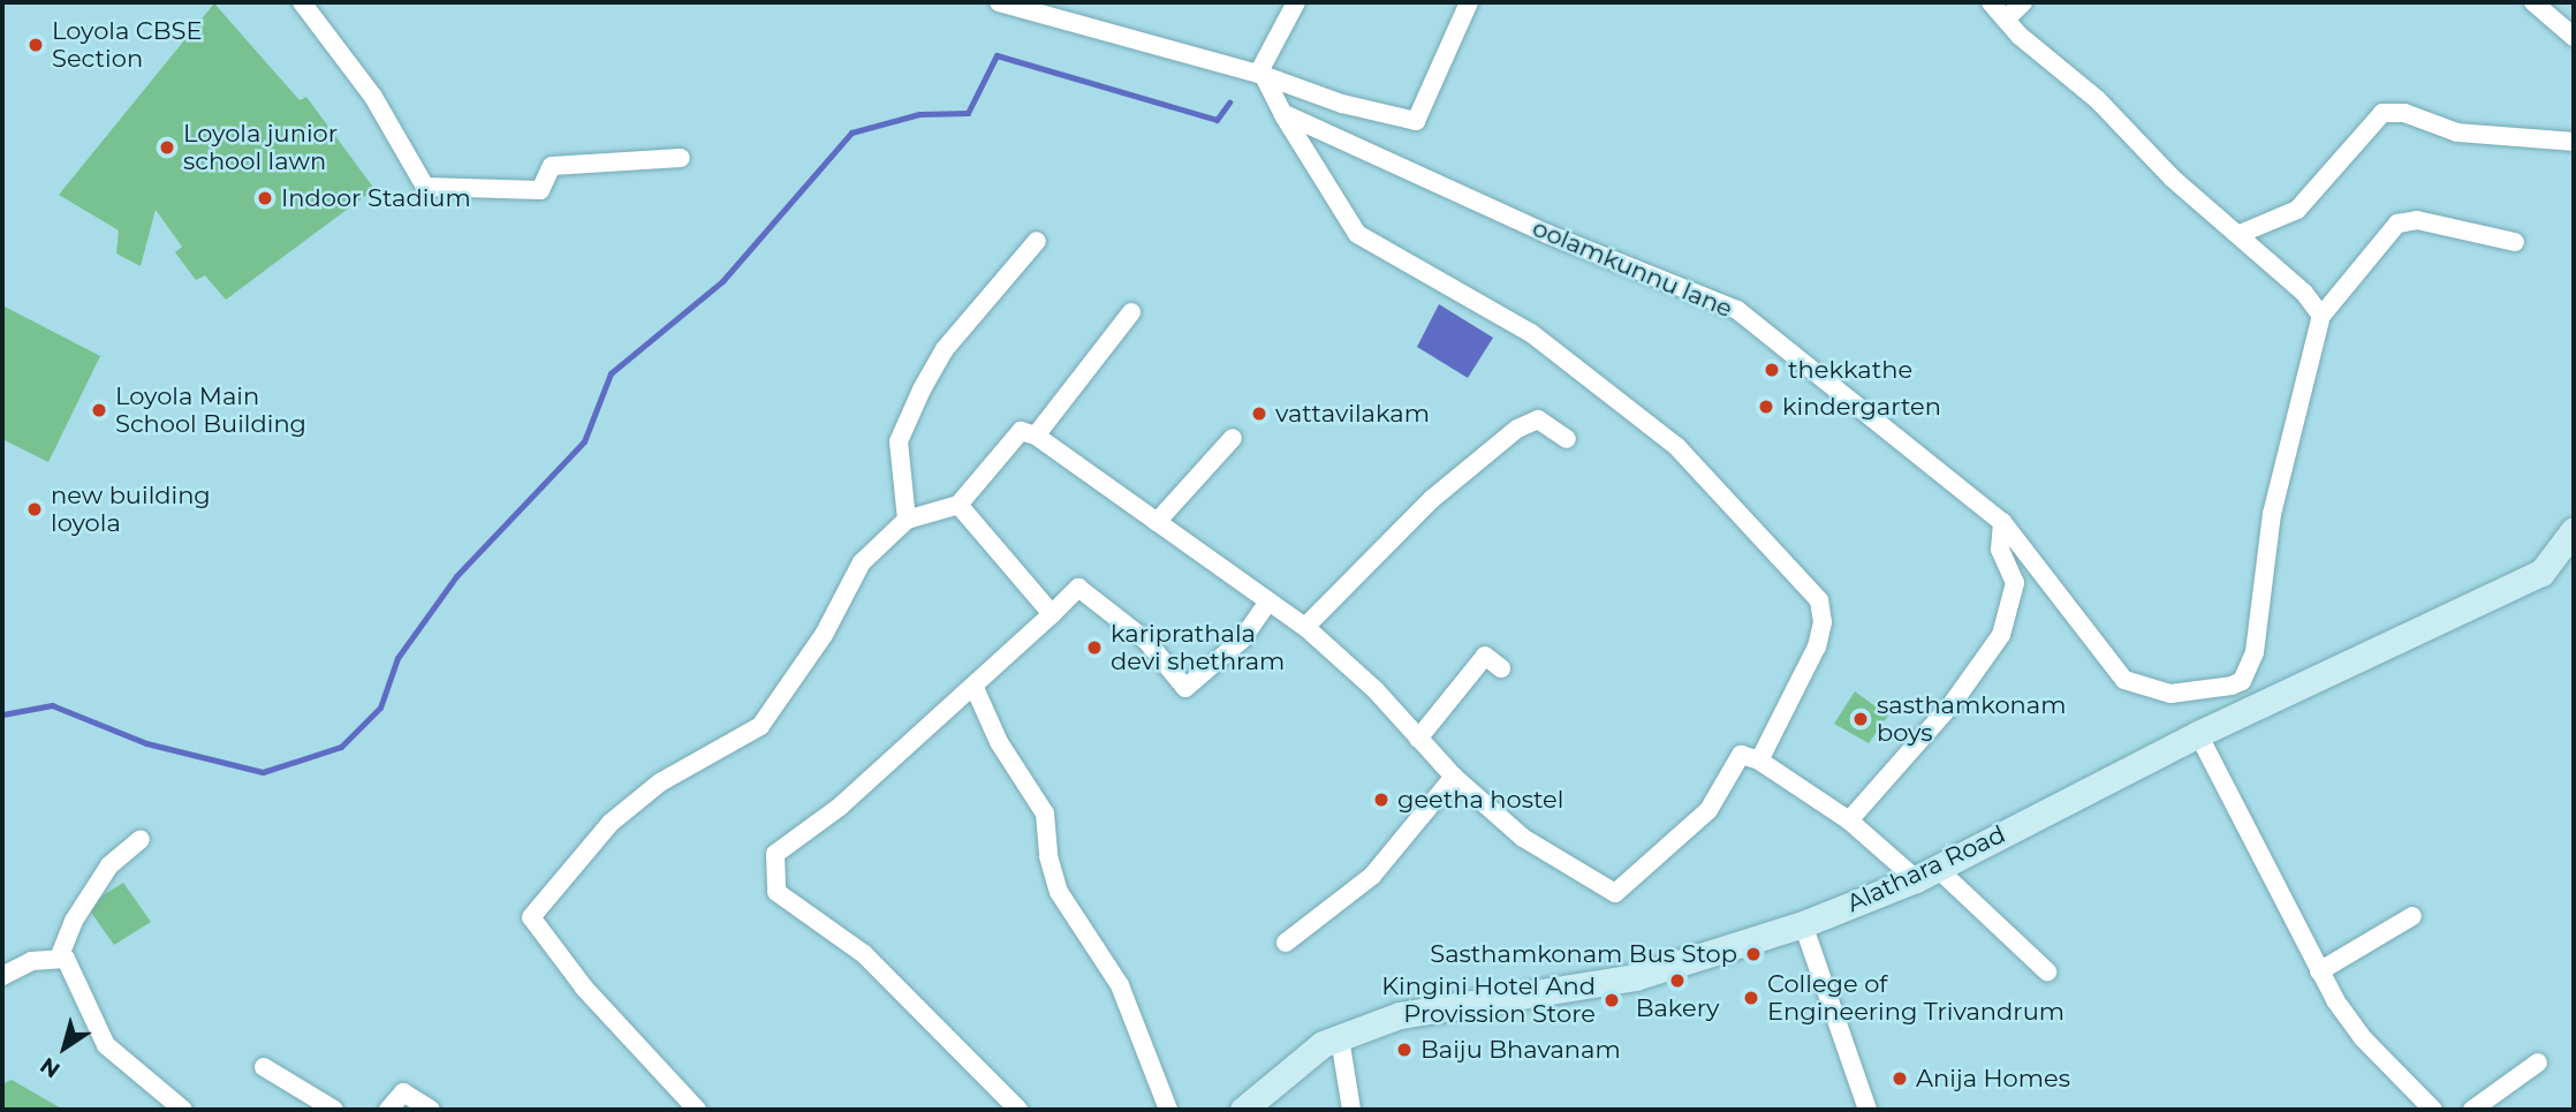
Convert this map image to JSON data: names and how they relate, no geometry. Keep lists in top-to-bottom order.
{
  "streets": {
    "street": ["oolamkunnu lane", "Alathara Road"]
  },
  "places": [
    "Loyola CBSE Section",
    "Loyola junior school lawn",
    "Indoor Stadium",
    "thekkathe",
    "kindergarten",
    "Loyola Main School Building",
    "vattavilakam",
    "new building loyola",
    "kariprathala devi shethram",
    "sasthamkonam boys",
    "geetha hostel",
    "Sasthamkonam Bus Stop",
    "Bakery",
    "College of Engineering Trivandrum",
    "Kingini Hotel And Provission Store",
    "Baiju Bhavanam",
    "Anija Homes"
  ],
  "north": "bottom left"
}
